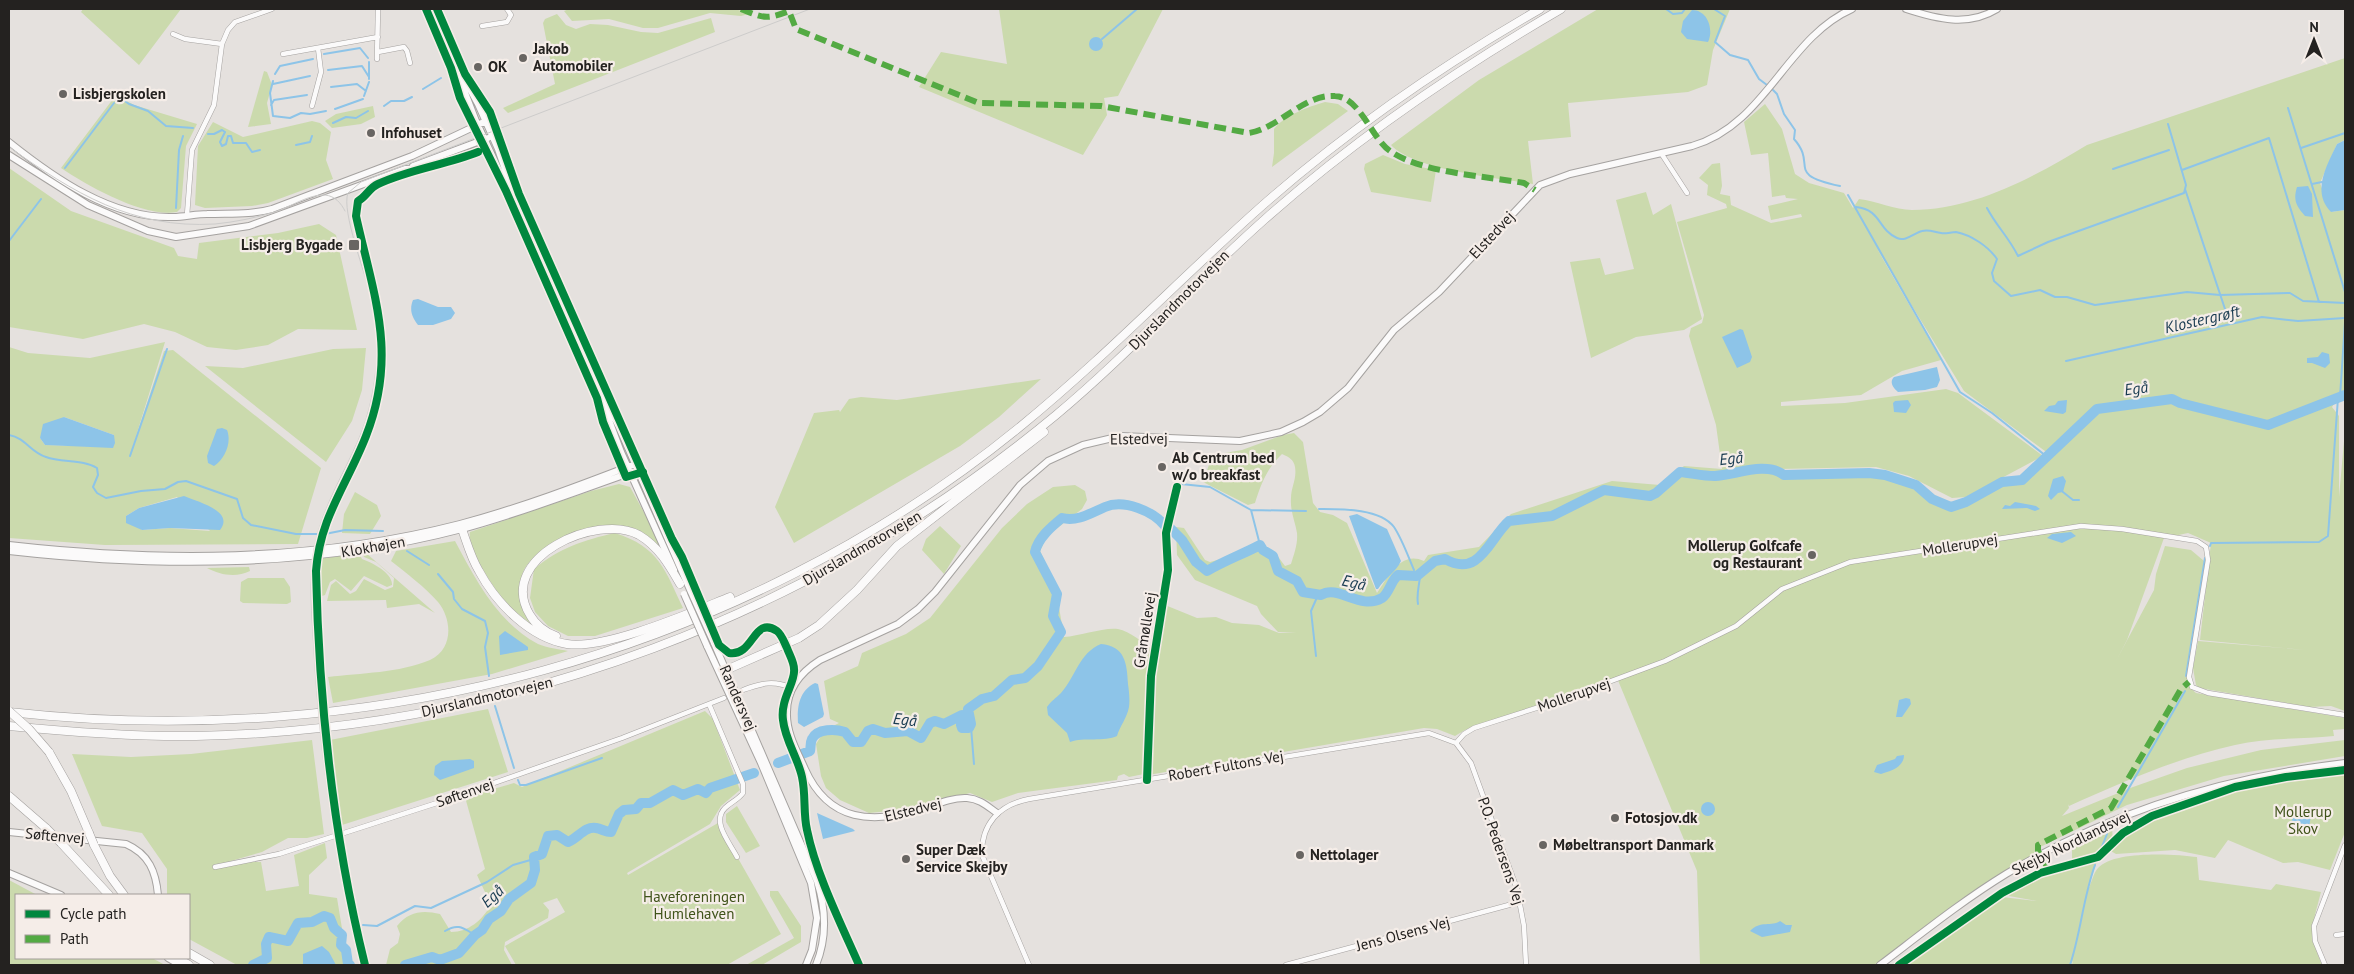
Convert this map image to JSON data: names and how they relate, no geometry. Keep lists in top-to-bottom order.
{
  "streets": {
    "highway": ["Djurslandmotorvejen"],
    "street": [
      "Elstedvej",
      "Mollerupvej",
      "Klokhøjen",
      "Randersvej",
      "Robert Fultons Vej",
      "Søftenvej",
      "Skejby Nordlandsvej",
      "P.O. Pedersens Vej",
      "Jens Olsens Vej"
    ],
    "cycle path": ["Gråmøllevej"]
  },
  "crossings": [
    ["Elstedvej", "Robert Fultons Vej"],
    ["Mollerupvej", "Robert Fultons Vej"],
    ["Mollerupvej", "P.O. Pedersens Vej"],
    ["Klokhøjen", "Randersvej"],
    ["Robert Fultons Vej", "P.O. Pedersens Vej"],
    ["P.O. Pedersens Vej", "Jens Olsens Vej"]
  ],
  "water": ["Klostergrøft", "Egå"],
  "parks": ["Mollerup Skov", "Haveforeningen Humlehaven"],
  "places": {
    "other": [
      "Jakob Automobiler",
      "OK",
      "Lisbjergskolen",
      "Infohuset",
      "Ab Centrum bed w/o breakfast",
      "Mollerup Golfcafe og Restaurant",
      "Fotosjov.dk",
      "Møbeltransport Danmark",
      "Nettolager",
      "Super Dæk Service Skejby"
    ],
    "transit": ["Lisbjerg Bygade"]
  },
  "legend": ["Cycle path", "Path"],
  "north": "top"
}
